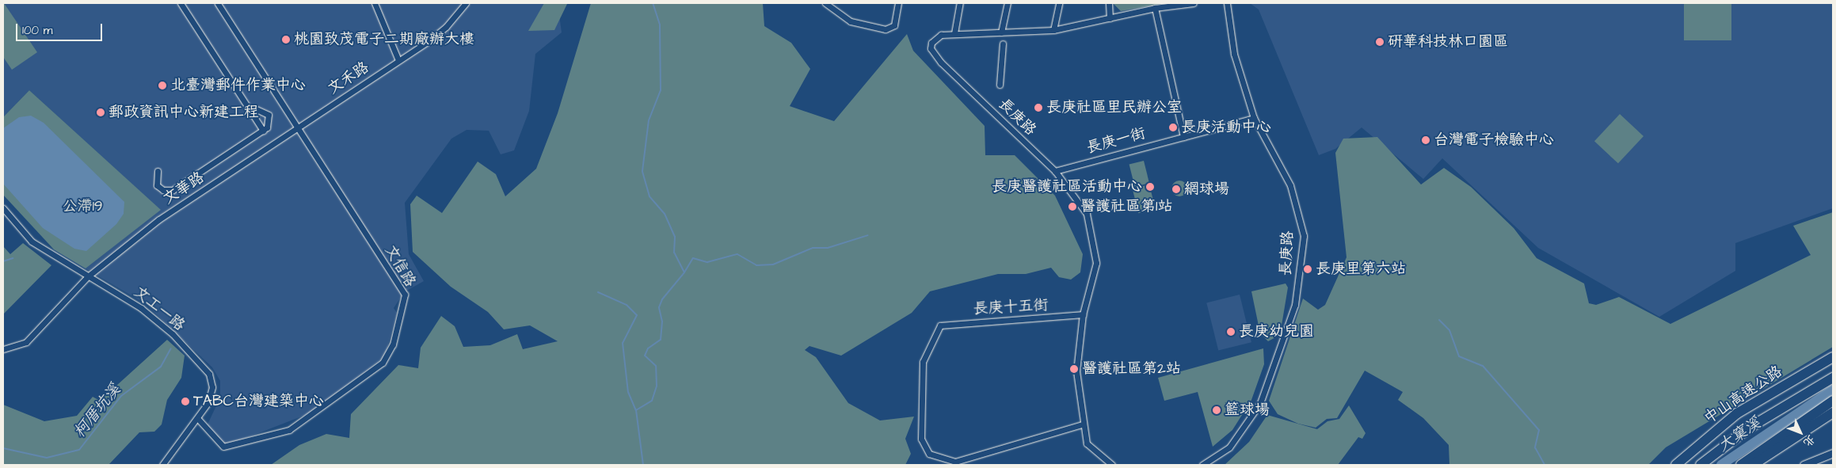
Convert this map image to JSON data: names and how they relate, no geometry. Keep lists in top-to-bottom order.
{
  "streets": {
    "highway": ["中山高速公路"],
    "street": [
      "文禾路",
      "長庚路",
      "長庚一街",
      "文華路",
      "文信路",
      "長庚十五街",
      "文工一路"
    ]
  },
  "crossings": [
    ["文禾路", "文華路"],
    ["文禾路", "文信路"],
    ["長庚路", "長庚一街"],
    ["長庚路", "長庚十五街"],
    ["文華路", "文信路"],
    ["文華路", "文工一路"],
    ["文信路", "文工一路"]
  ],
  "water": ["柯厝坑溪", "大窠溪"],
  "parks": ["公滯19"],
  "places": [
    "桃園致茂電子二期廠辦大樓",
    "研華科技林口園區",
    "北臺灣郵件作業中心",
    "長庚社區里民辦公室",
    "郵政資訊中心新建工程",
    "長庚活動中心",
    "台灣電子檢驗中心",
    "長庚醫護社區活動中心",
    "網球場",
    "醫護社區第1站",
    "長庚里第六站",
    "長庚幼兒園",
    "醫護社區第2站",
    "TABC台灣建築中心",
    "籃球場"
  ],
  "scale_bar": "100 m",
  "north": "bottom right"
}
